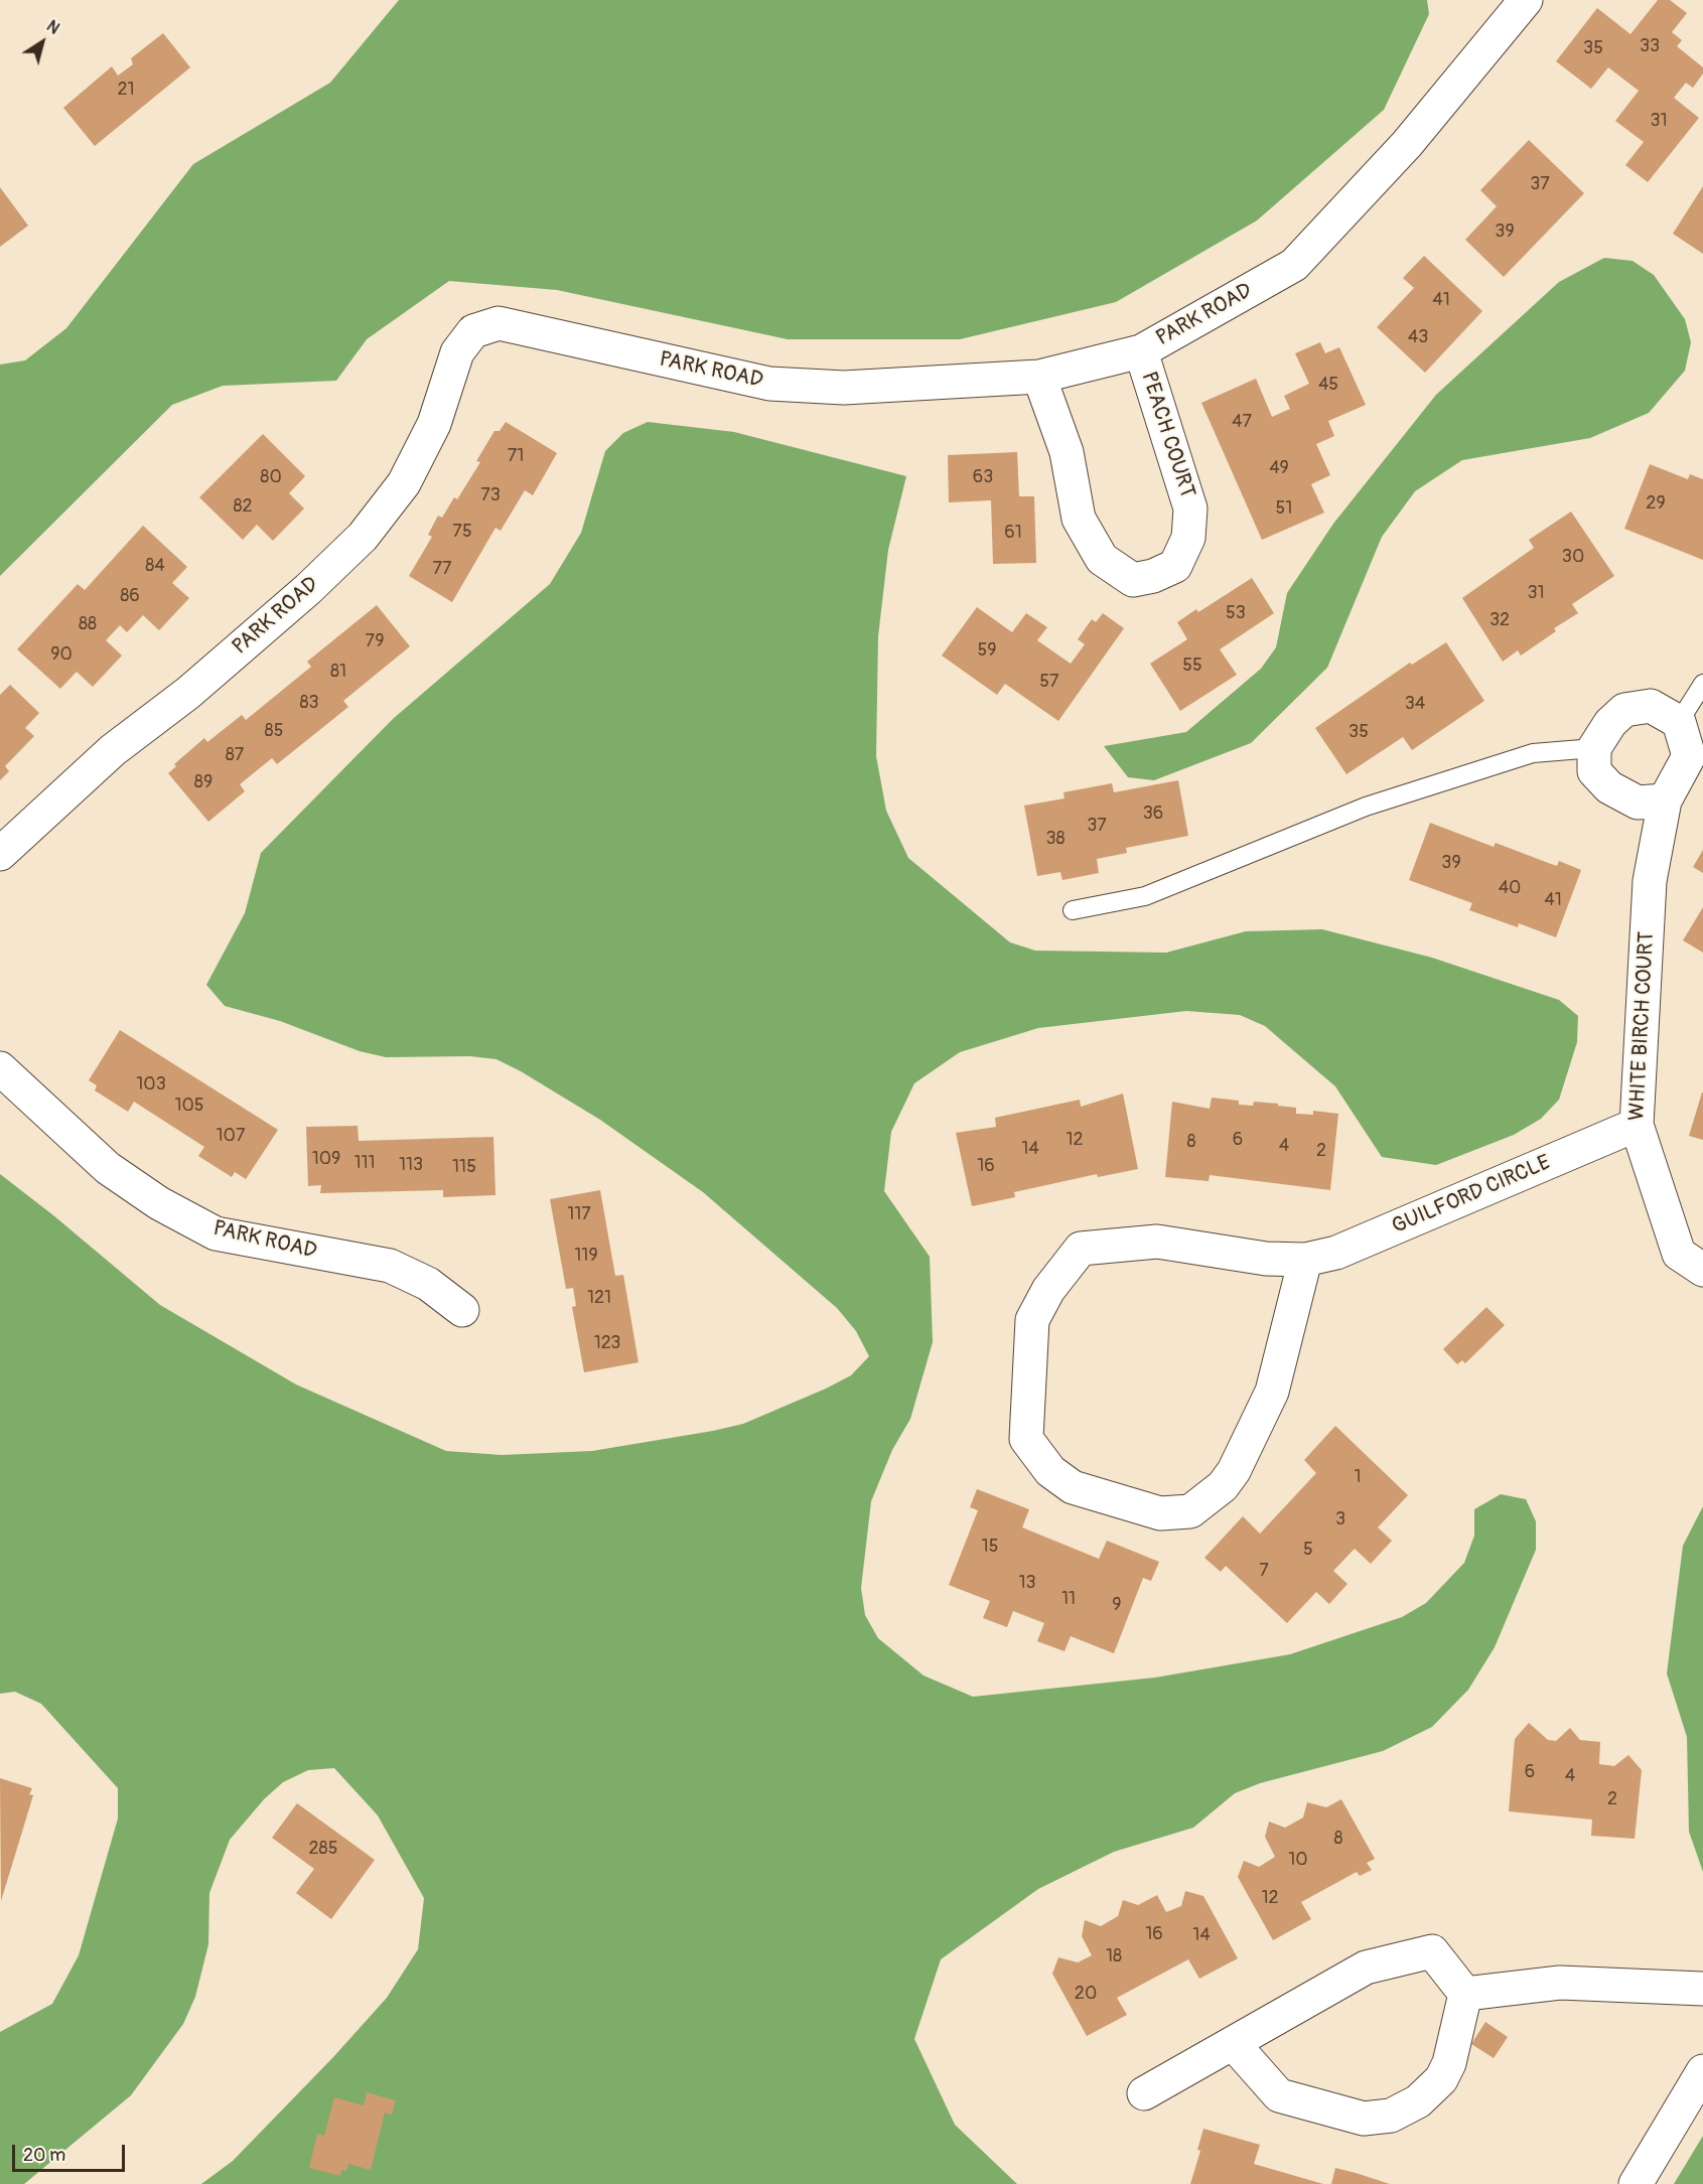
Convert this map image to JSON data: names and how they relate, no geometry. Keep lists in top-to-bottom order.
{
  "streets": {
    "street": [
      "PARK ROAD",
      "PEACH COURT",
      "WHITE BIRCH COURT",
      "GUILFORD CIRCLE"
    ]
  },
  "crossings": [
    ["PARK ROAD", "PEACH COURT"],
    ["WHITE BIRCH COURT", "GUILFORD CIRCLE"]
  ],
  "house_numbers": [
    "33",
    "35",
    "21",
    "31",
    "37",
    "39",
    "41",
    "43",
    "45",
    "47",
    "71",
    "49",
    "80",
    "63",
    "73",
    "29",
    "82",
    "51",
    "75",
    "61",
    "30",
    "84",
    "77",
    "31",
    "86",
    "53",
    "32",
    "88",
    "79",
    "59",
    "90",
    "55",
    "81",
    "57",
    "83",
    "34",
    "85",
    "35",
    "87",
    "89",
    "36",
    "37",
    "38",
    "39",
    "40",
    "41",
    "103",
    "105",
    "107",
    "12",
    "6",
    "8",
    "4",
    "14",
    "2",
    "109",
    "111",
    "113",
    "16",
    "115",
    "117",
    "119",
    "121",
    "123",
    "1",
    "3",
    "15",
    "5",
    "7",
    "13",
    "11",
    "9",
    "6",
    "4",
    "2",
    "8",
    "285",
    "10",
    "12",
    "16",
    "14",
    "18",
    "20"
  ],
  "scale_bar": "20 m",
  "north": "top right"
}
